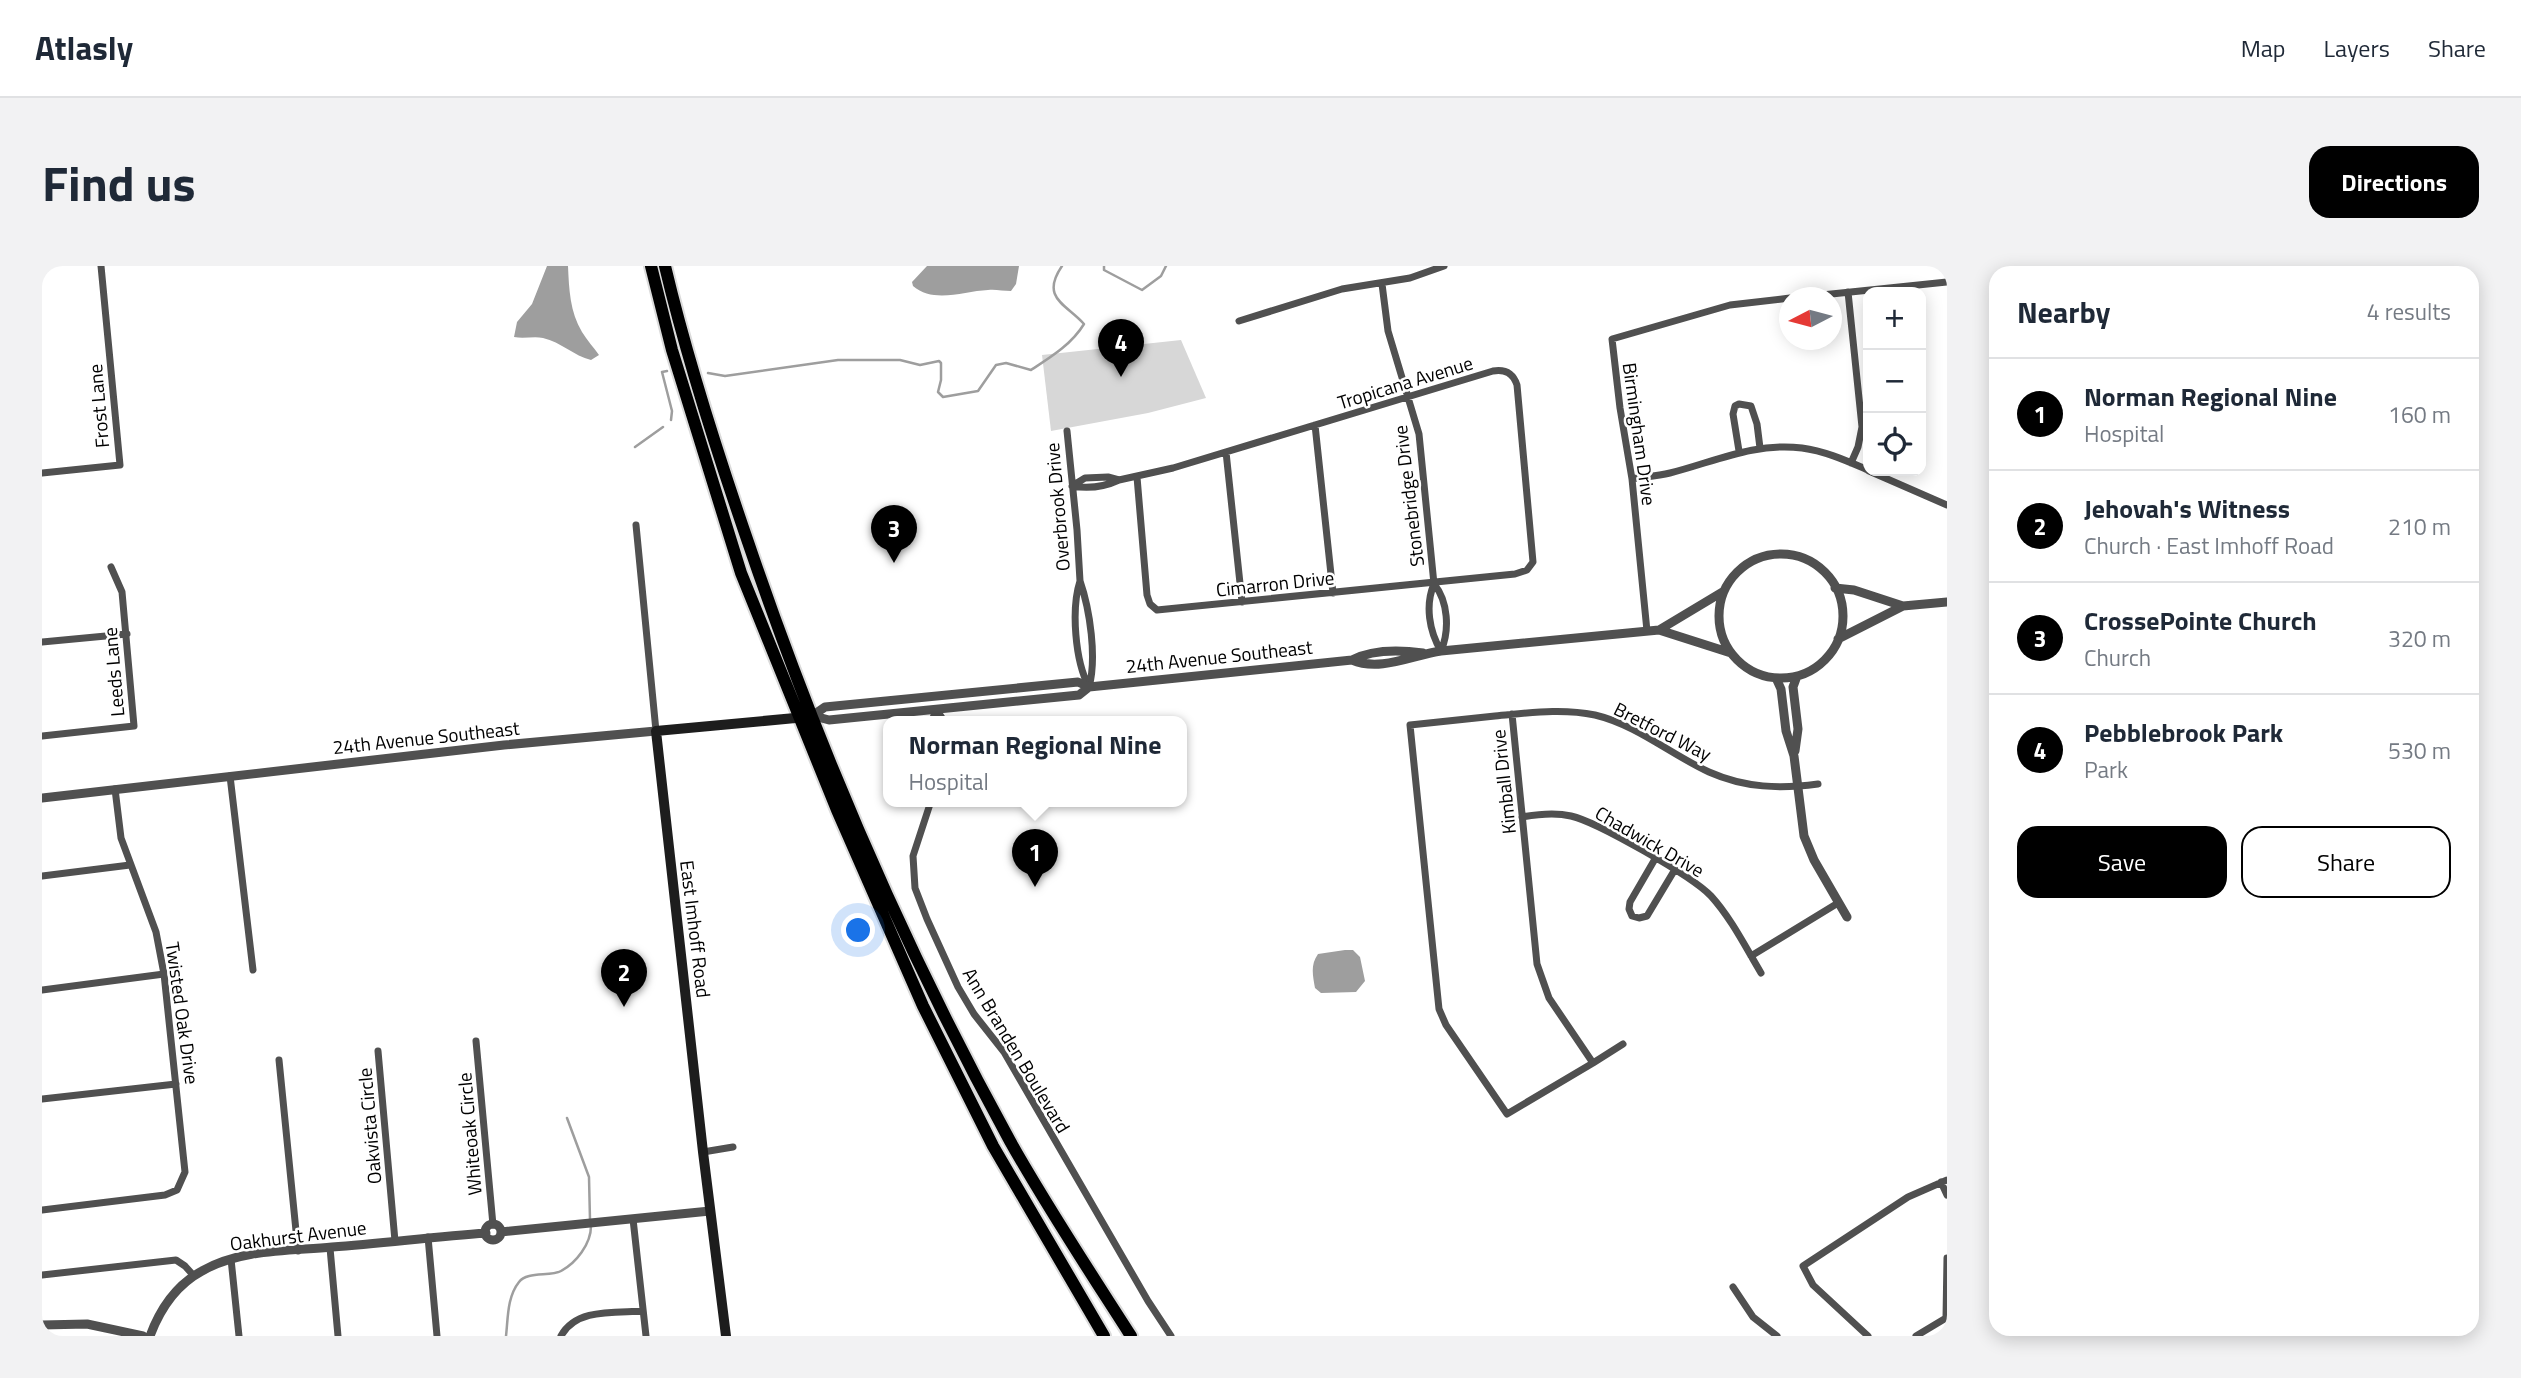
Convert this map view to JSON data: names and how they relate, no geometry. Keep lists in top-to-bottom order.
{
  "streets": {
    "main road": ["24th Avenue Southeast", "East Imhoff Road"],
    "street": [
      "Tropicana Avenue",
      "Frost Lane",
      "Birmingham Drive",
      "Stonebridge Drive",
      "Overbrook Drive",
      "Cimarron Drive",
      "Leeds Lane",
      "Bretford Way",
      "Kimball Drive",
      "Chadwick Drive",
      "Twisted Oak Drive",
      "Ann Branden Boulevard",
      "Oakvista Circle",
      "Whiteoak Circle",
      "Oakhurst Avenue"
    ]
  },
  "crossings": [
    ["Tropicana Avenue", "Stonebridge Drive"],
    ["Tropicana Avenue", "Overbrook Drive"],
    ["Tropicana Avenue", "Cimarron Drive"],
    ["Birmingham Drive", "24th Avenue Southeast"],
    ["Stonebridge Drive", "Cimarron Drive"],
    ["Stonebridge Drive", "24th Avenue Southeast"],
    ["Overbrook Drive", "24th Avenue Southeast"],
    ["24th Avenue Southeast", "East Imhoff Road"],
    ["24th Avenue Southeast", "Twisted Oak Drive"],
    ["Bretford Way", "Kimball Drive"],
    ["Kimball Drive", "Chadwick Drive"],
    ["Oakvista Circle", "Oakhurst Avenue"],
    ["Whiteoak Circle", "Oakhurst Avenue"]
  ],
  "north": "left",
  "page": {
    "header": "Atlasly",
    "nav": ["Map", "Layers", "Share"],
    "title": "Find us",
    "buttons": [
      "Directions",
      ["Save", "Share"]
    ],
    "heading": ["Nearby", "4 results"],
    "map_buttons": ["+", "−"],
    "pins": [
      "4",
      "3",
      "1",
      "2"
    ],
    "list": [
      {
        "mark": "1",
        "name": "Norman Regional Nine",
        "note": "Hospital",
        "value": "160 m"
      },
      {
        "mark": "2",
        "name": "Jehovah's Witness",
        "note": "Church · East Imhoff Road",
        "value": "210 m"
      },
      {
        "mark": "3",
        "name": "CrossePointe Church",
        "note": "Church",
        "value": "320 m"
      },
      {
        "mark": "4",
        "name": "Pebblebrook Park",
        "note": "Park",
        "value": "530 m"
      }
    ],
    "popup": ["Norman Regional Nine", "Hospital"]
  }
}
